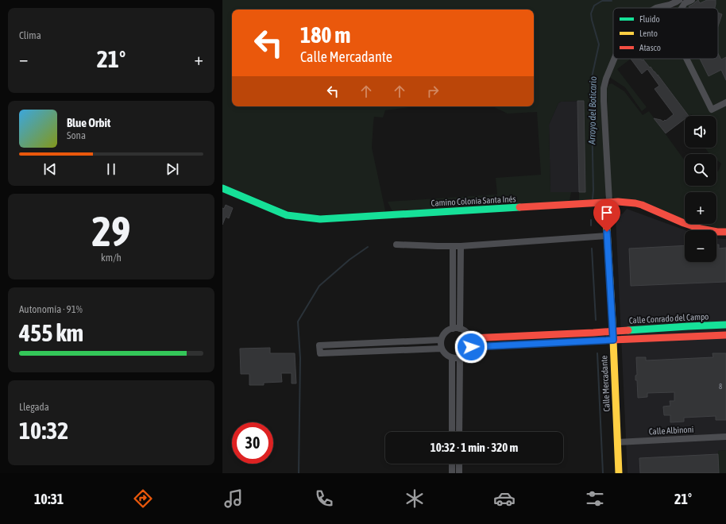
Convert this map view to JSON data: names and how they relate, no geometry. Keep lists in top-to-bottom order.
{
  "streets": {
    "street": [
      "Camino Colonia Santa Inés",
      "Calle Conrado del Campo",
      "Calle Mercadante",
      "Calle Albinoni"
    ]
  },
  "crossings": [
    ["Calle Conrado del Campo", "Calle Mercadante"],
    ["Calle Mercadante", "Calle Albinoni"]
  ],
  "water": ["Arroyo del Boticario"],
  "house_numbers": ["8"],
  "legend": ["Fluido", "Lento", "Atasco"],
  "page": {
    "tile": [
      "Clima",
      ["29", "km/h"],
      ["Autonomía · 91%", "455 km"],
      ["Llegada", "10:32"]
    ],
    "turn": ["180 m", "Calle Mercadante"],
    "heat": ["−", "21°", "+"],
    "song": ["Blue Orbit", "Sona"],
    "map_buttons": ["+", "−"],
    "limit": "30",
    "trip": "10:32 · 1 min · 320 m",
    "tabs": ["10:31", "21°"]
  }
}
